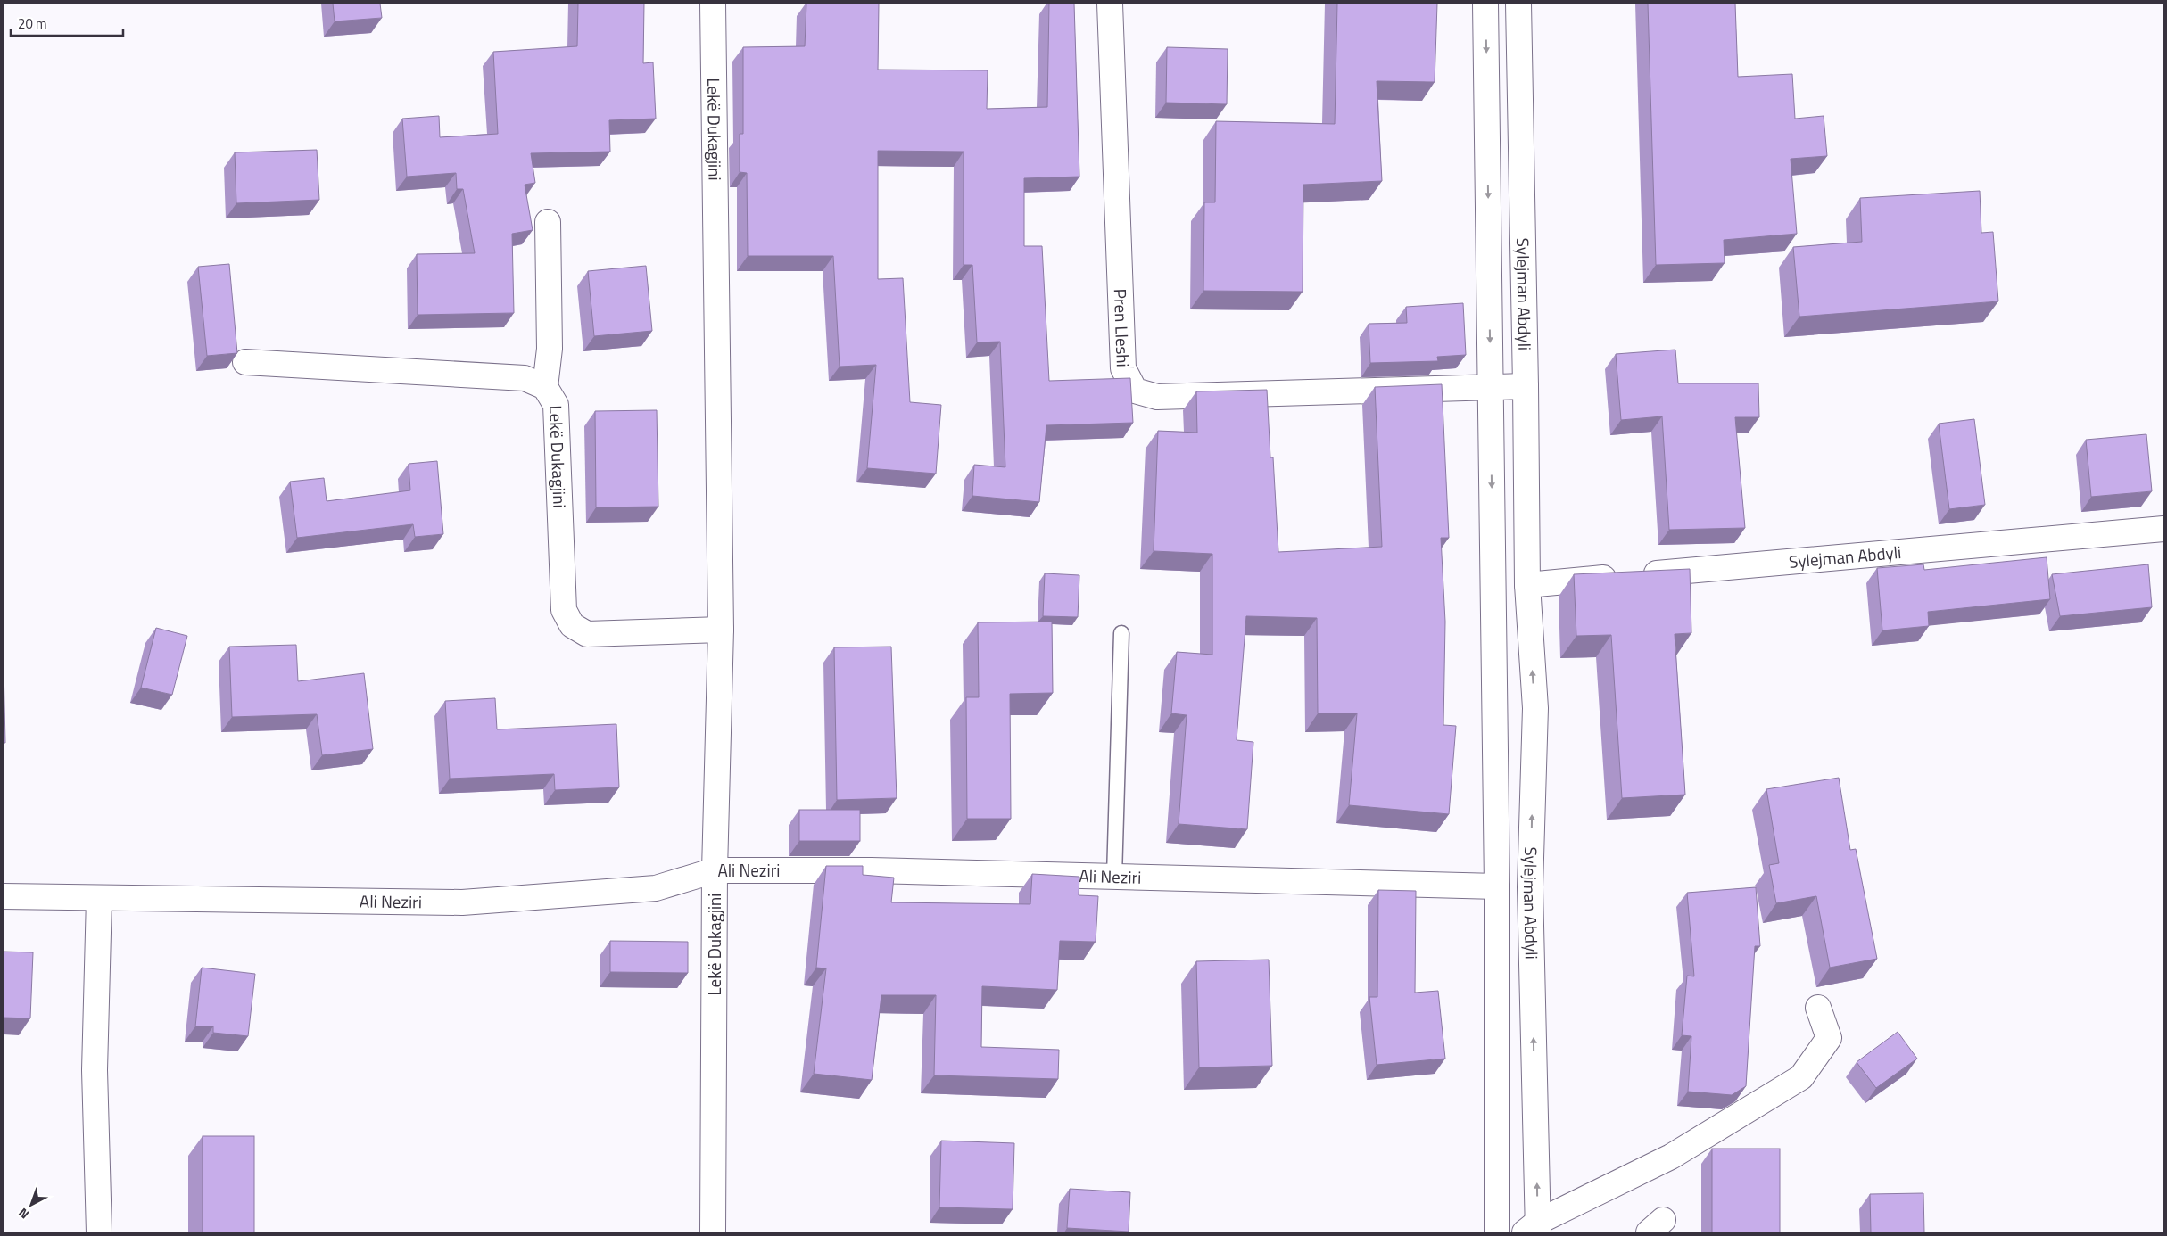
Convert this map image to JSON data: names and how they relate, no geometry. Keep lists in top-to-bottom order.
{
  "streets": {
    "street": [
      "Lekë Dukagjini",
      "Sylejman Abdyli",
      "Pren Lleshi",
      "Ali Neziri"
    ]
  },
  "crossings": [
    ["Lekë Dukagjini", "Ali Neziri"],
    ["Sylejman Abdyli", "Pren Lleshi"]
  ],
  "scale_bar": "20 m",
  "north": "bottom left"
}
